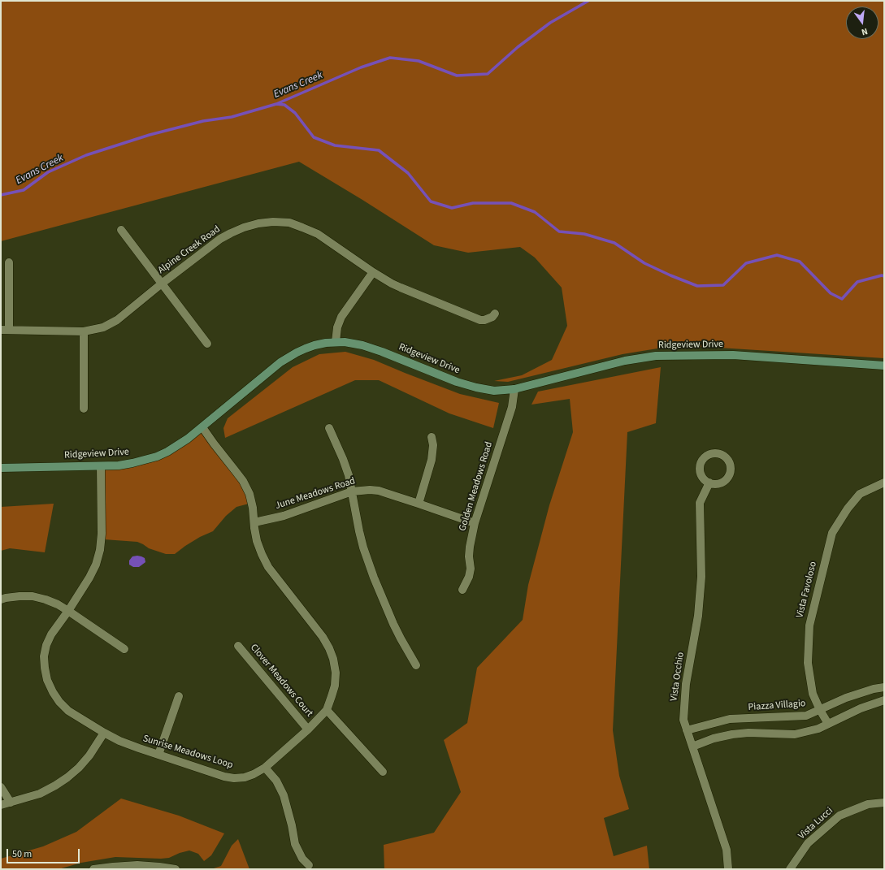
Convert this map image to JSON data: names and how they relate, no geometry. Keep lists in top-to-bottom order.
{
  "streets": {
    "street": [
      "Alpine Creek Road",
      "Ridgeview Drive",
      "Golden Meadows Road",
      "June Meadows Road",
      "Vista Favoloso",
      "Vista Occhio",
      "Clover Meadows Court",
      "Piazza Villagio",
      "Sunrise Meadows Loop",
      "Vista Lucci"
    ]
  },
  "crossings": [
    ["Ridgeview Drive", "Golden Meadows Road"],
    ["Ridgeview Drive", "Sunrise Meadows Loop"],
    ["Golden Meadows Road", "June Meadows Road"],
    ["June Meadows Road", "Sunrise Meadows Loop"],
    ["Vista Favoloso", "Piazza Villagio"],
    ["Vista Occhio", "Piazza Villagio"],
    ["Clover Meadows Court", "Sunrise Meadows Loop"]
  ],
  "water": ["Evans Creek"],
  "scale_bar": "50 m",
  "north": "bottom"
}
